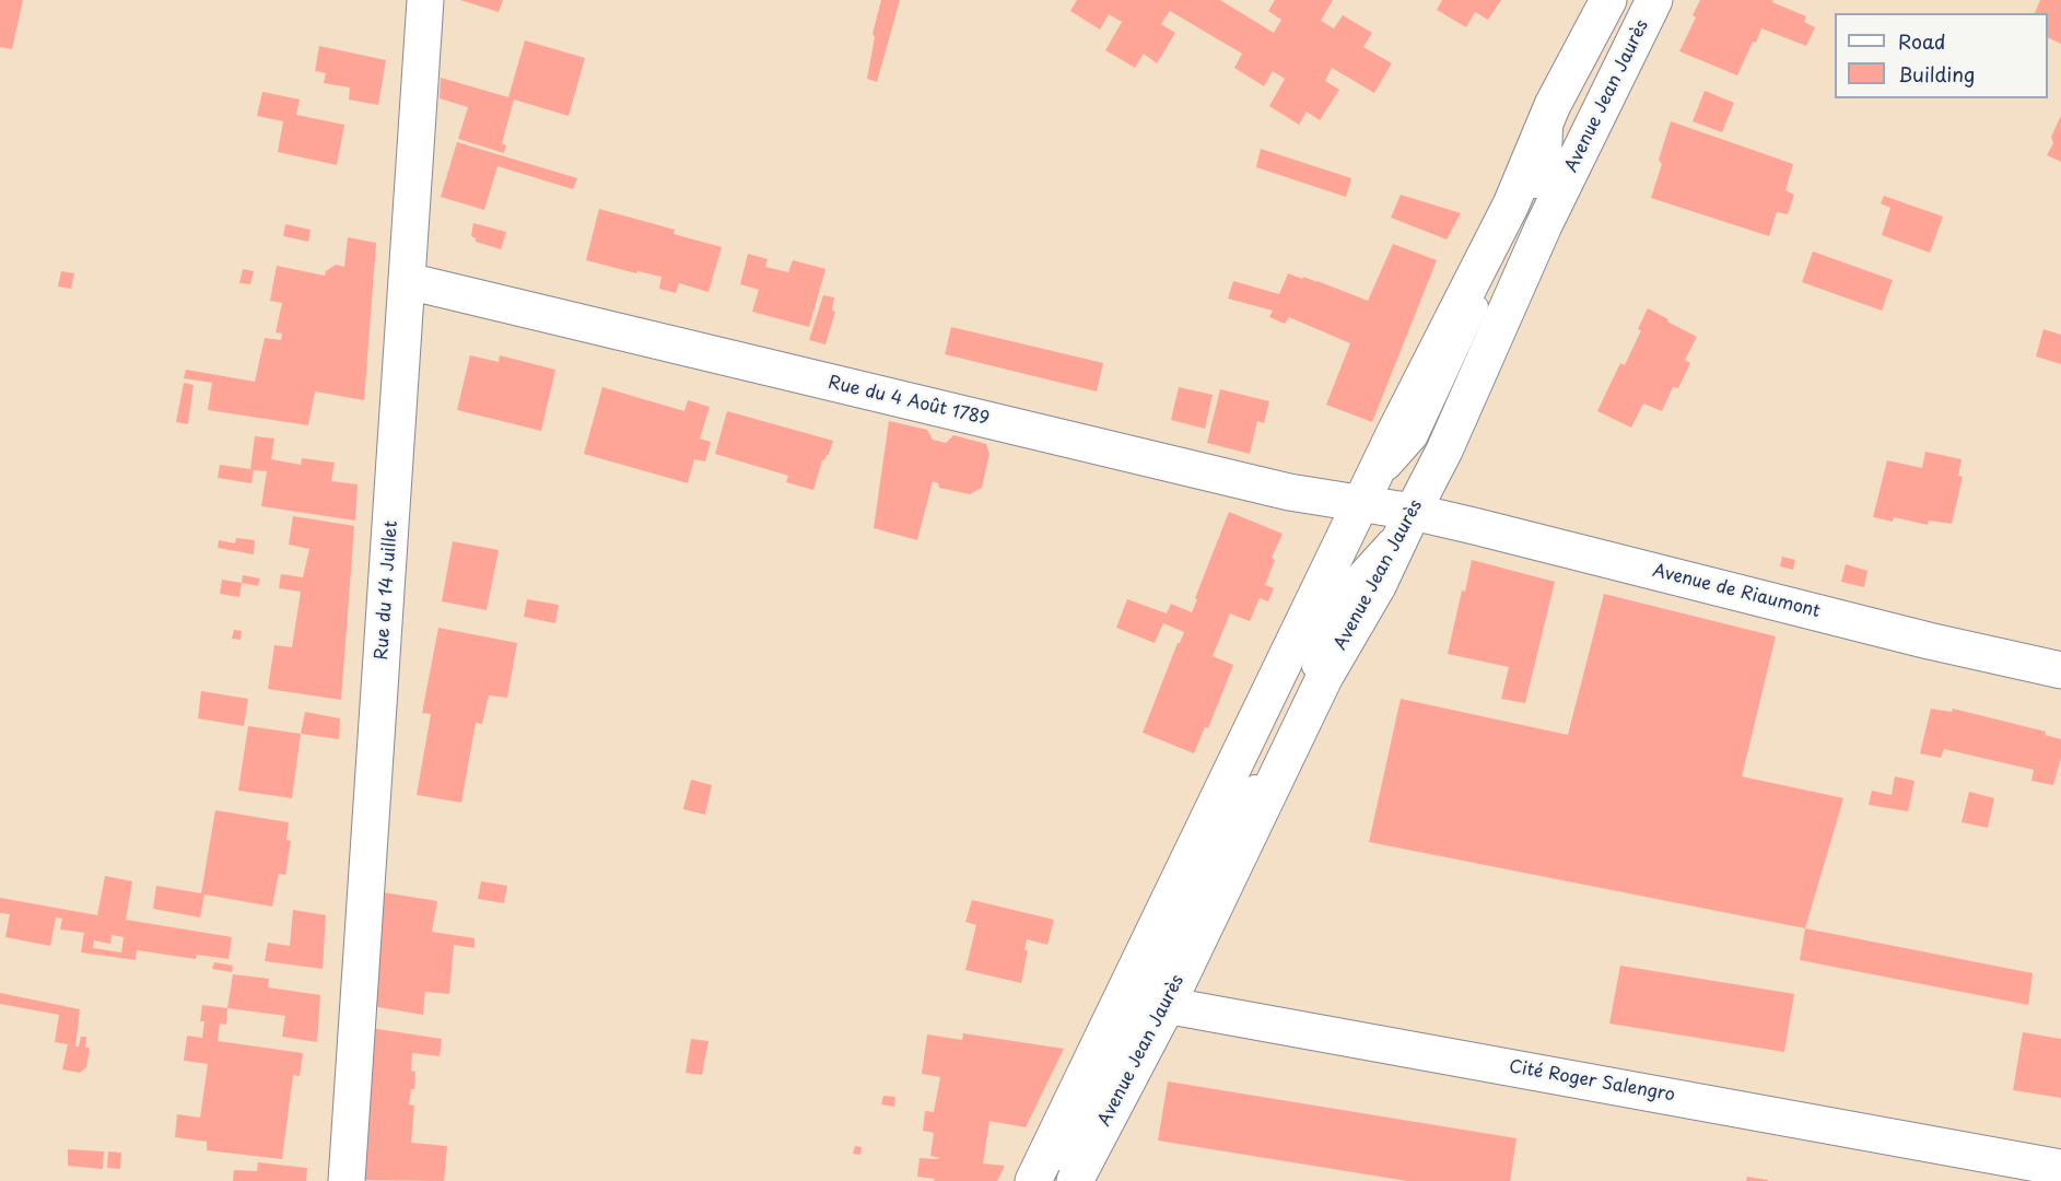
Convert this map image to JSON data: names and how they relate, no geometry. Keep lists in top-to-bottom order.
{
  "streets": {
    "street": [
      "Avenue Jean Jaurès",
      "Rue du 4 Août 1789",
      "Rue du 14 Juillet",
      "Avenue de Riaumont",
      "Cité Roger Salengro"
    ]
  },
  "crossings": [
    ["Avenue Jean Jaurès", "Rue du 4 Août 1789"],
    ["Avenue Jean Jaurès", "Avenue de Riaumont"],
    ["Avenue Jean Jaurès", "Cité Roger Salengro"],
    ["Rue du 4 Août 1789", "Rue du 14 Juillet"],
    ["Rue du 4 Août 1789", "Avenue de Riaumont"]
  ],
  "legend": ["Road", "Building"]
}
